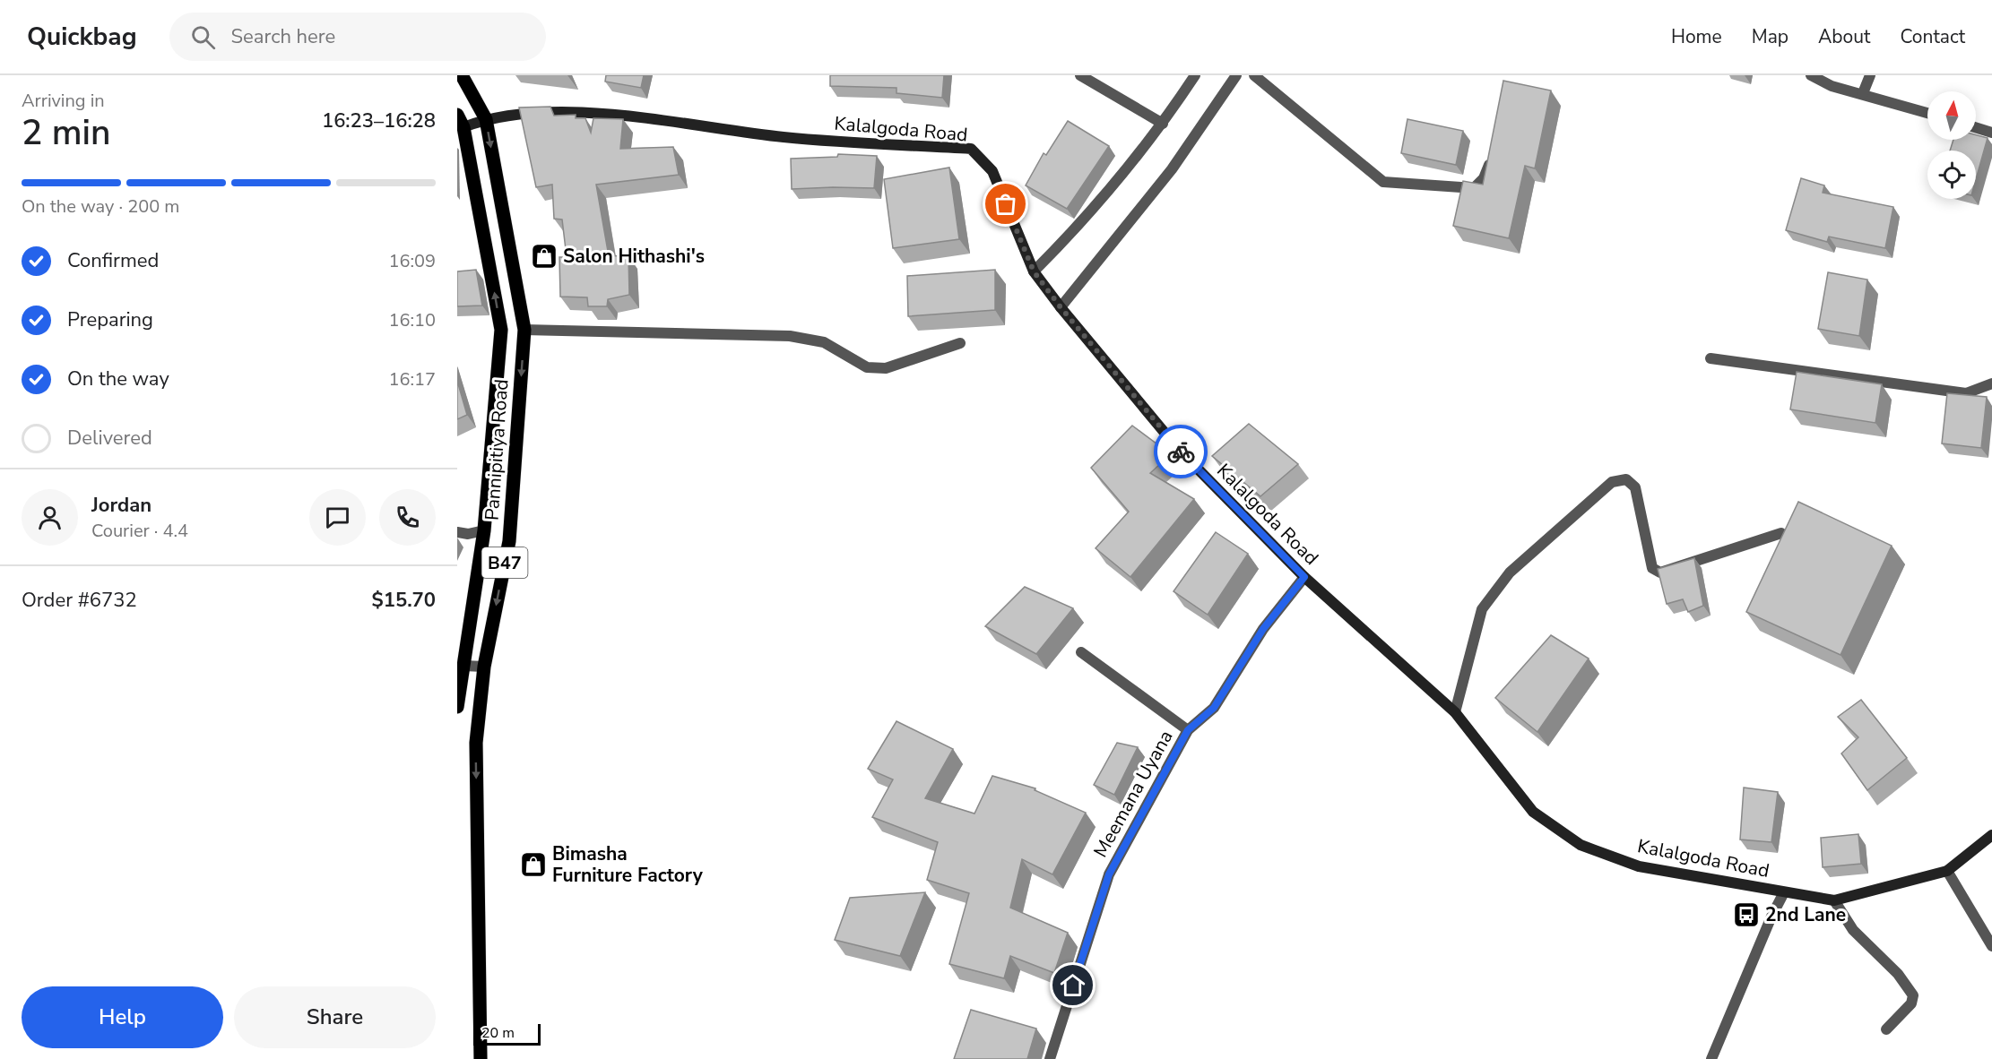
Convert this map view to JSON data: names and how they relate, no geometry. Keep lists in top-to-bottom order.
{
  "streets": {
    "main road": ["Pannipitiya Road", "B47"],
    "street": ["Kalalgoda Road", "Meemana Uyana"]
  },
  "crossings": [
    ["Kalalgoda Road", "Pannipitiya Road"],
    ["Kalalgoda Road", "Meemana Uyana"]
  ],
  "places": {
    "shop": ["Salon Hithashi's", "Bimasha Furniture Factory"],
    "bus stop": ["2nd Lane"]
  },
  "scale_bar": "20 m",
  "north": "top",
  "page": {
    "header": "Quickbag",
    "search": "Search here",
    "nav": [
      "Home",
      "Map",
      "About",
      "Contact"
    ],
    "heading": ["2 min", "Arriving in", "16:23–16:28"],
    "panel": [
      "Jordan",
      "Courier · 4.4",
      "Order #6732",
      "$15.70"
    ],
    "bar": "On the way · 200 m",
    "list": [
      ["Confirmed", "16:09"],
      ["Preparing", "16:10"],
      ["On the way", "16:17"],
      "Delivered"
    ],
    "buttons": ["Help", "Share"],
    "scale": "20 m"
  }
}
